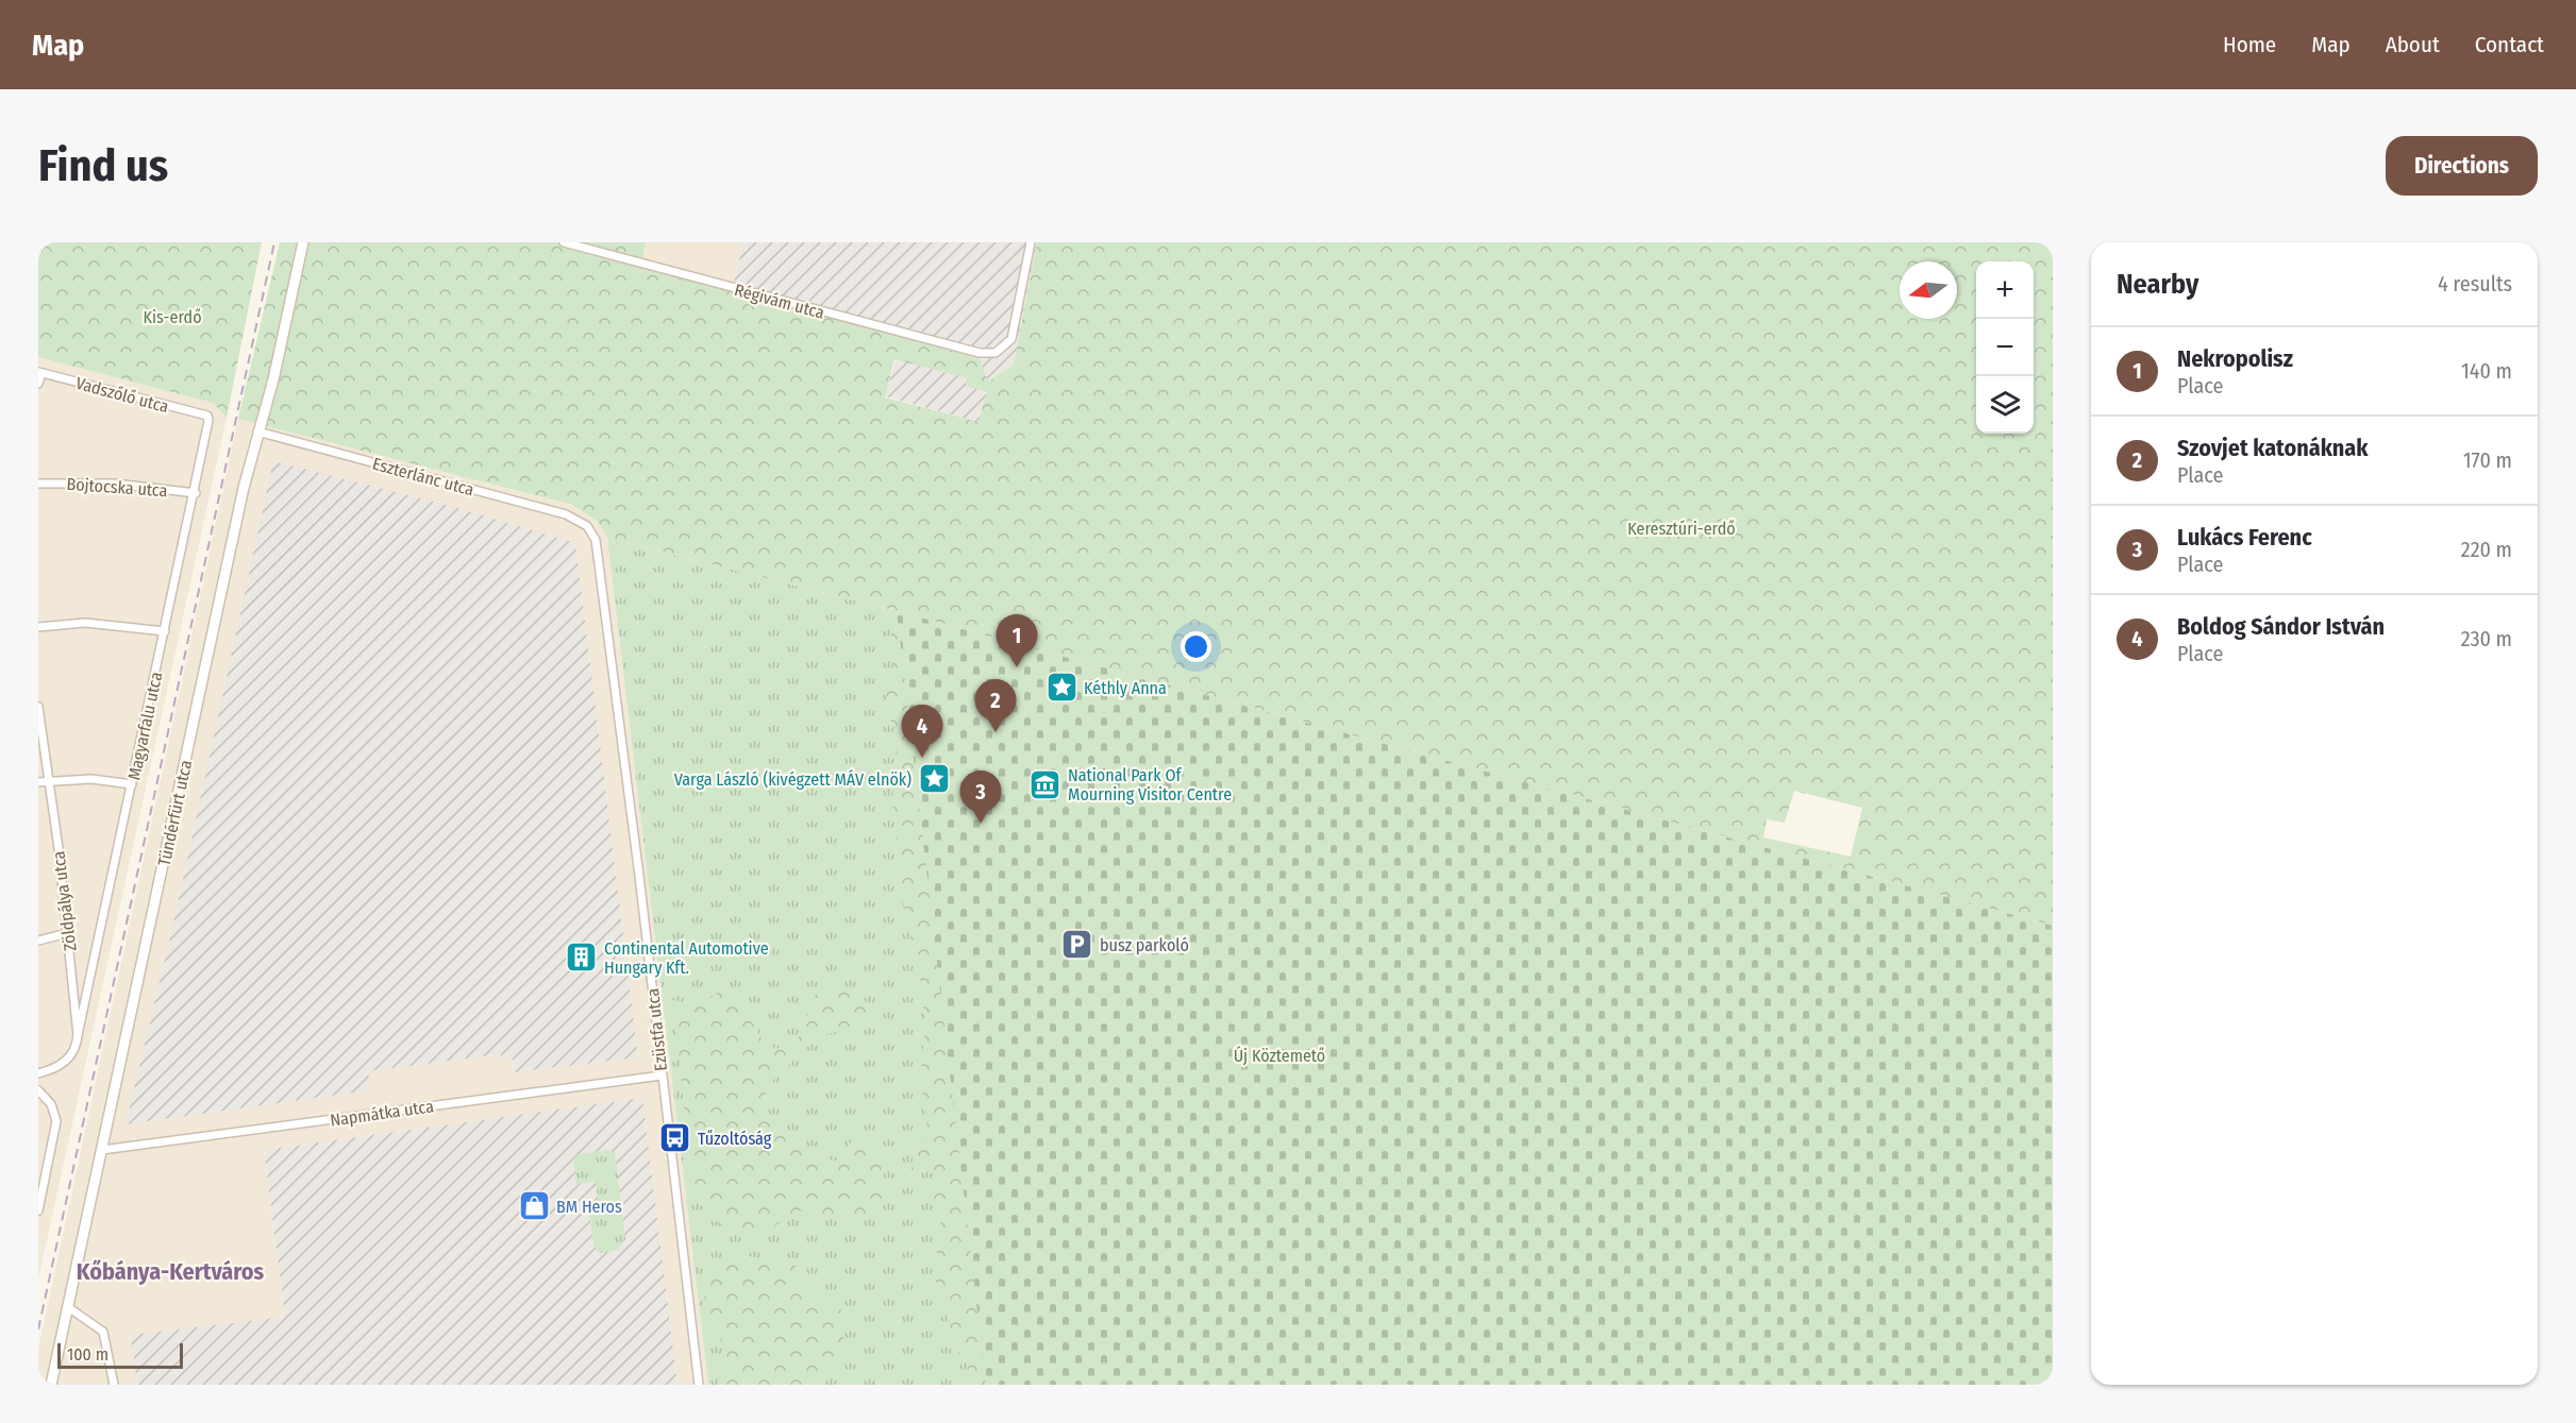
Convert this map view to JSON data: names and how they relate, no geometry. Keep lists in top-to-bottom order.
{
  "streets": {
    "street": [
      "Régivám utca",
      "Vadszőlő utca",
      "Eszterlánc utca",
      "Bojtocska utca",
      "Magyarfalu utca",
      "Tündérfürt utca",
      "Zöldpálya utca",
      "Ezüstfa utca",
      "Napmátka utca"
    ]
  },
  "crossings": [
    ["Vadszőlő utca", "Magyarfalu utca"],
    ["Eszterlánc utca", "Tündérfürt utca"],
    ["Eszterlánc utca", "Ezüstfa utca"],
    ["Bojtocska utca", "Magyarfalu utca"],
    ["Magyarfalu utca", "Zöldpálya utca"],
    ["Tündérfürt utca", "Napmátka utca"],
    ["Ezüstfa utca", "Napmátka utca"]
  ],
  "districts": ["Kőbánya-Kertváros"],
  "parks": ["Kis-erdő", "Keresztúri-erdő", "Új Köztemető"],
  "places": {
    "place": ["Kéthly Anna", "Varga László (kivégzett MÁV elnök)"],
    "museum": ["National Park Of Mourning Visitor Centre"],
    "parking": ["busz parkoló"],
    "building": ["Continental Automotive Hungary Kft."],
    "bus stop": ["Tűzoltóság"],
    "shop": ["BM Heros"]
  },
  "scale_bar": "100 m",
  "north": "left",
  "page": {
    "header": "Map",
    "nav": [
      "Home",
      "Map",
      "About",
      "Contact"
    ],
    "buttons": "Directions",
    "title": "Find us",
    "heading": ["Nearby", "4 results"],
    "map_buttons": ["+", "−"],
    "list": [
      {
        "mark": "1",
        "name": "Nekropolisz",
        "note": "Place",
        "value": "140 m"
      },
      {
        "mark": "2",
        "name": "Szovjet katonáknak",
        "note": "Place",
        "value": "170 m"
      },
      {
        "mark": "3",
        "name": "Lukács Ferenc",
        "note": "Place",
        "value": "220 m"
      },
      {
        "mark": "4",
        "name": "Boldog Sándor István",
        "note": "Place",
        "value": "230 m"
      }
    ],
    "pins": [
      "1",
      "2",
      "4",
      "3"
    ],
    "scale": "100 m"
  }
}
